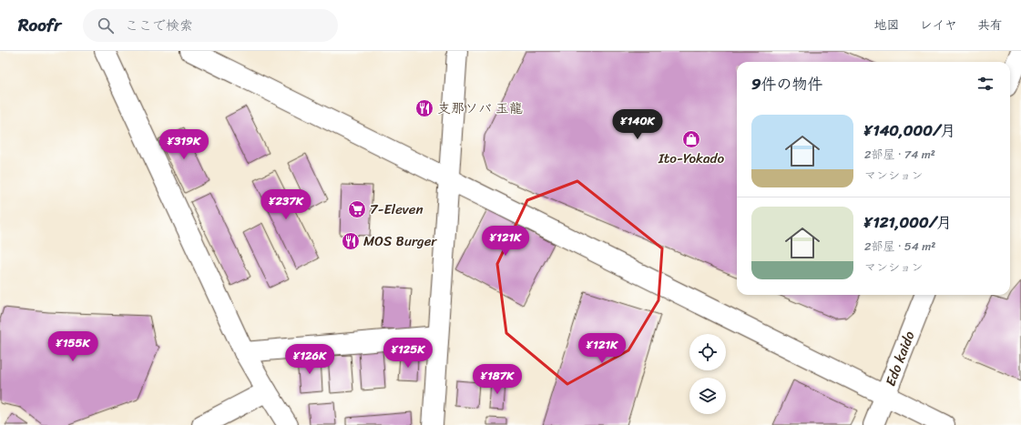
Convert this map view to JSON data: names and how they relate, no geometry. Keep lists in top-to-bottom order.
{
  "streets": {
    "street": ["Edo kaido"]
  },
  "places": {
    "restaurant": ["支那ソバ 玉龍", "MOS Burger"],
    "shop": ["Ito-Yokado"],
    "supermarket": ["7-Eleven"]
  },
  "page": {
    "header": "Roofr",
    "search": "ここで検索",
    "nav": ["地図", "レイヤ", "共有"],
    "heading": "9件の物件",
    "list": [
      {
        "name": "¥140,000/月",
        "note": "2部屋 · 74 m² · マンション"
      },
      {
        "name": "¥121,000/月",
        "note": "2部屋 · 54 m² · マンション"
      }
    ],
    "price": [
      "¥140K",
      "¥319K",
      "¥237K",
      "¥121K",
      "¥155K",
      "¥121K",
      "¥125K",
      "¥126K",
      "¥187K"
    ]
  }
}
